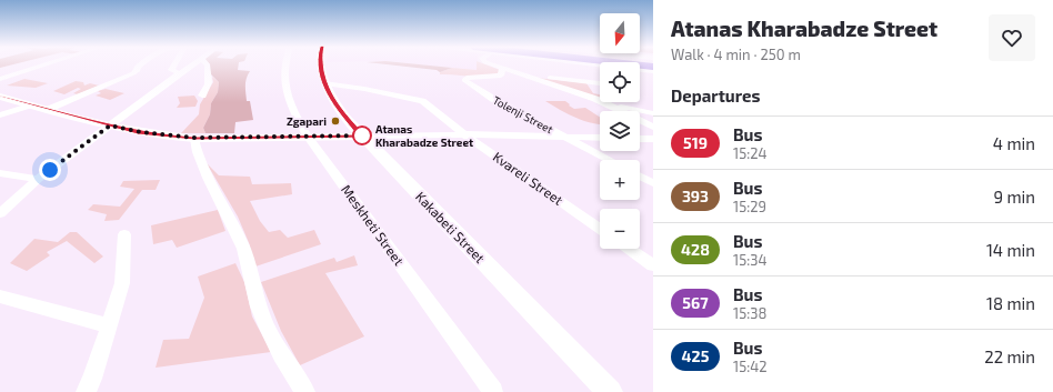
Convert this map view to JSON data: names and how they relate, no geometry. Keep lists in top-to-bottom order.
{
  "streets": {
    "street": [
      "Tolenji Street",
      "Kvareli Street",
      "Meskheti Street",
      "Kakabeti Street"
    ]
  },
  "crossings": [
    ["Kvareli Street", "Kakabeti Street"]
  ],
  "places": ["Zgapari", "Atanas Kharabadze Street"],
  "lines": ["bus line 519"],
  "north": "bottom",
  "page": {
    "heading": [
      ["Atanas Kharabadze Street", "Walk · 4 min · 250 m"],
      "Departures"
    ],
    "map_buttons": ["+", "−"],
    "list": [
      {
        "mark": "519",
        "name": "Bus",
        "note": "15:24",
        "value": "4 min"
      },
      {
        "mark": "393",
        "name": "Bus",
        "note": "15:29",
        "value": "9 min"
      },
      {
        "mark": "428",
        "name": "Bus",
        "note": "15:34",
        "value": "14 min"
      },
      {
        "mark": "567",
        "name": "Bus",
        "note": "15:38",
        "value": "18 min"
      },
      {
        "mark": "425",
        "name": "Bus",
        "note": "15:42",
        "value": "22 min"
      }
    ]
  }
}
